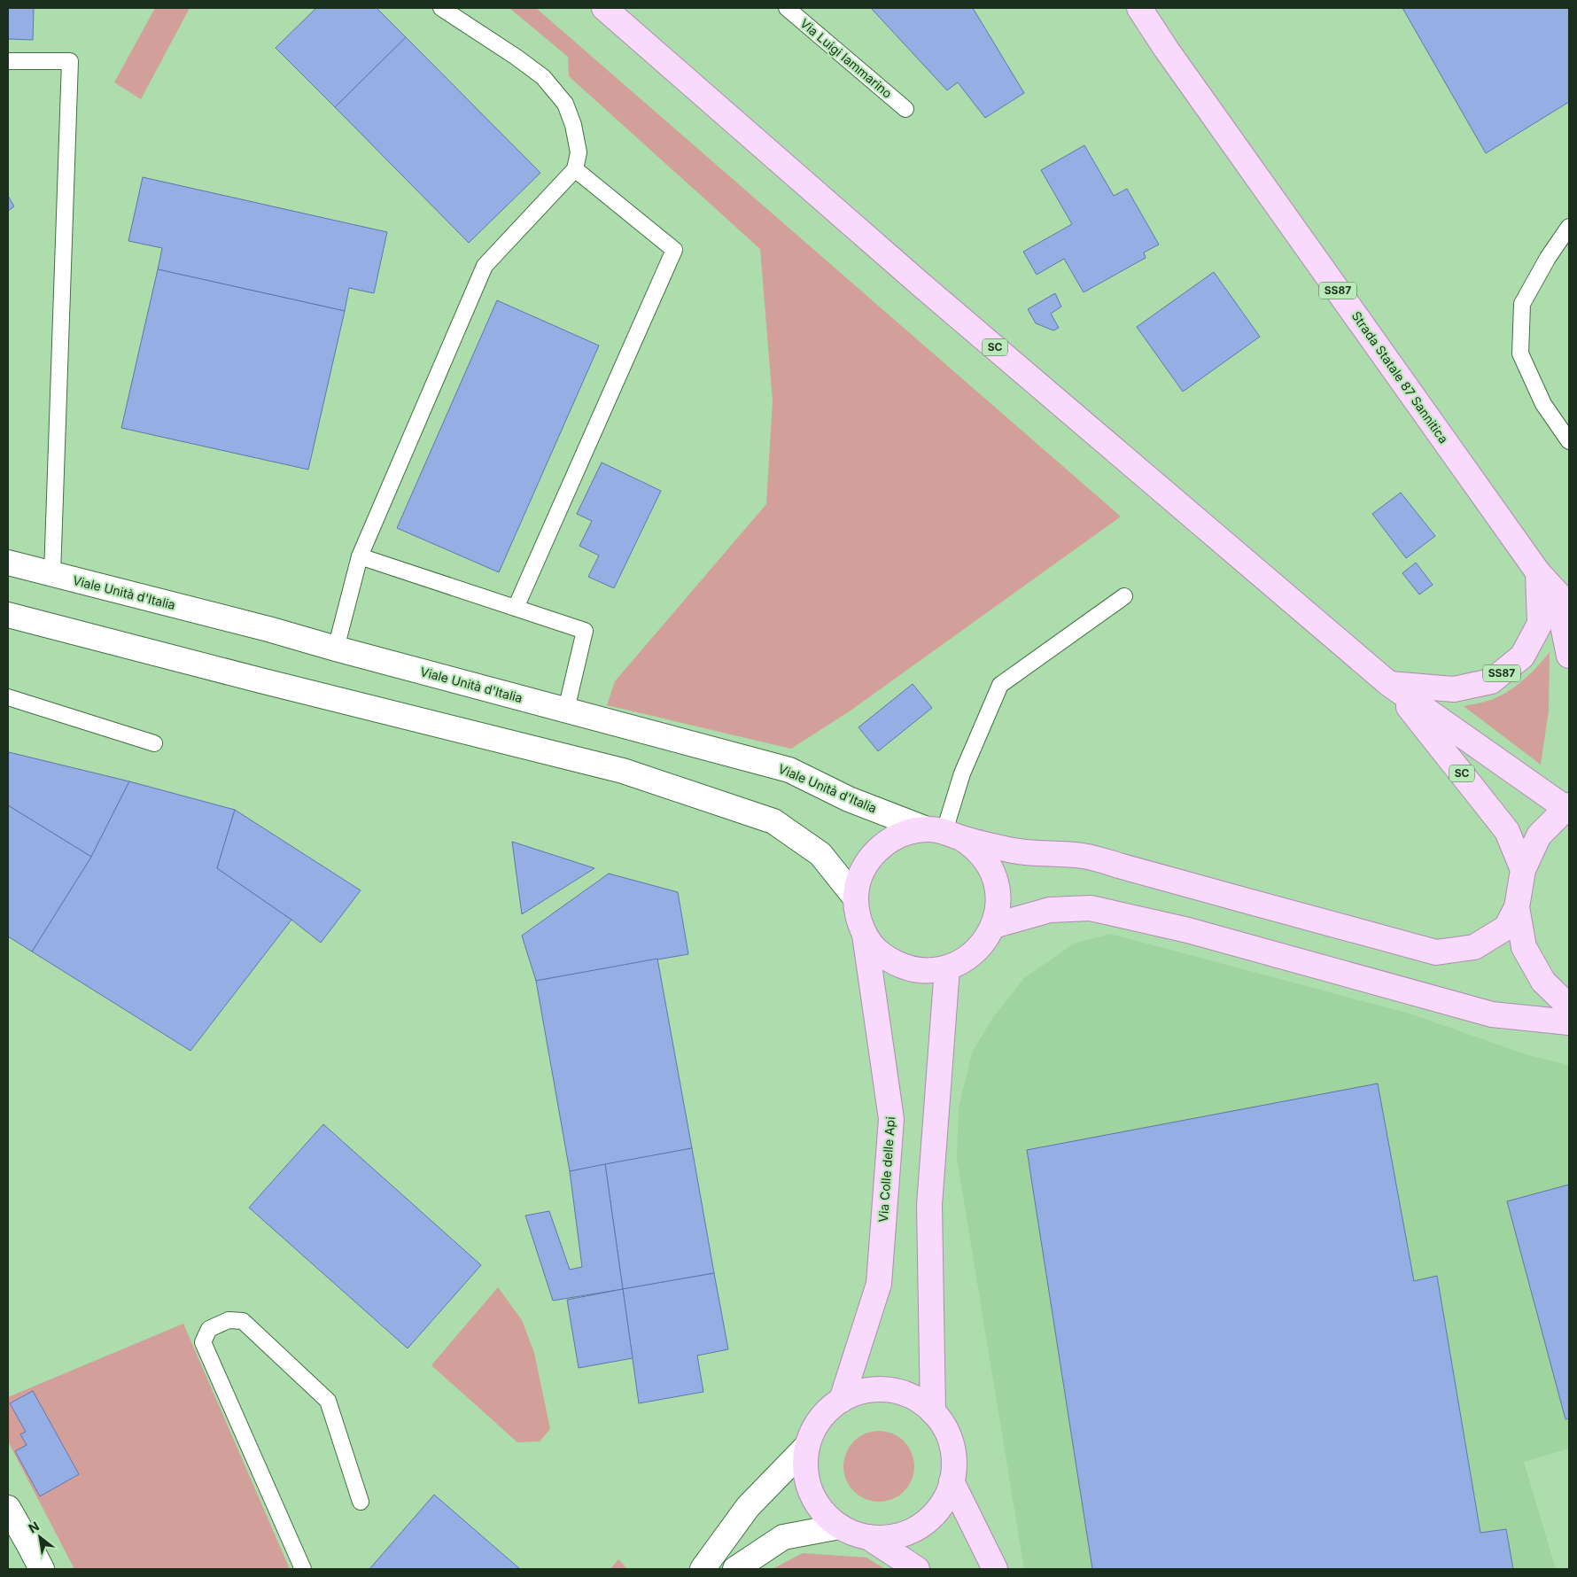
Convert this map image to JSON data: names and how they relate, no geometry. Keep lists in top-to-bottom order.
{
  "streets": {
    "main road": [
      "SS87",
      "SC",
      "Strada Statale 87 Sannitica",
      "Via Colle delle Api"
    ],
    "street": ["Viale Unità d'Italia"],
    "lane": ["Via Luigi Iammarino"]
  },
  "crossings": [
    ["SS87", "SC"],
    ["SS87", "Strada Statale 87 Sannitica"],
    ["Viale Unità d'Italia", "Via Colle delle Api"]
  ],
  "north": "top left"
}
